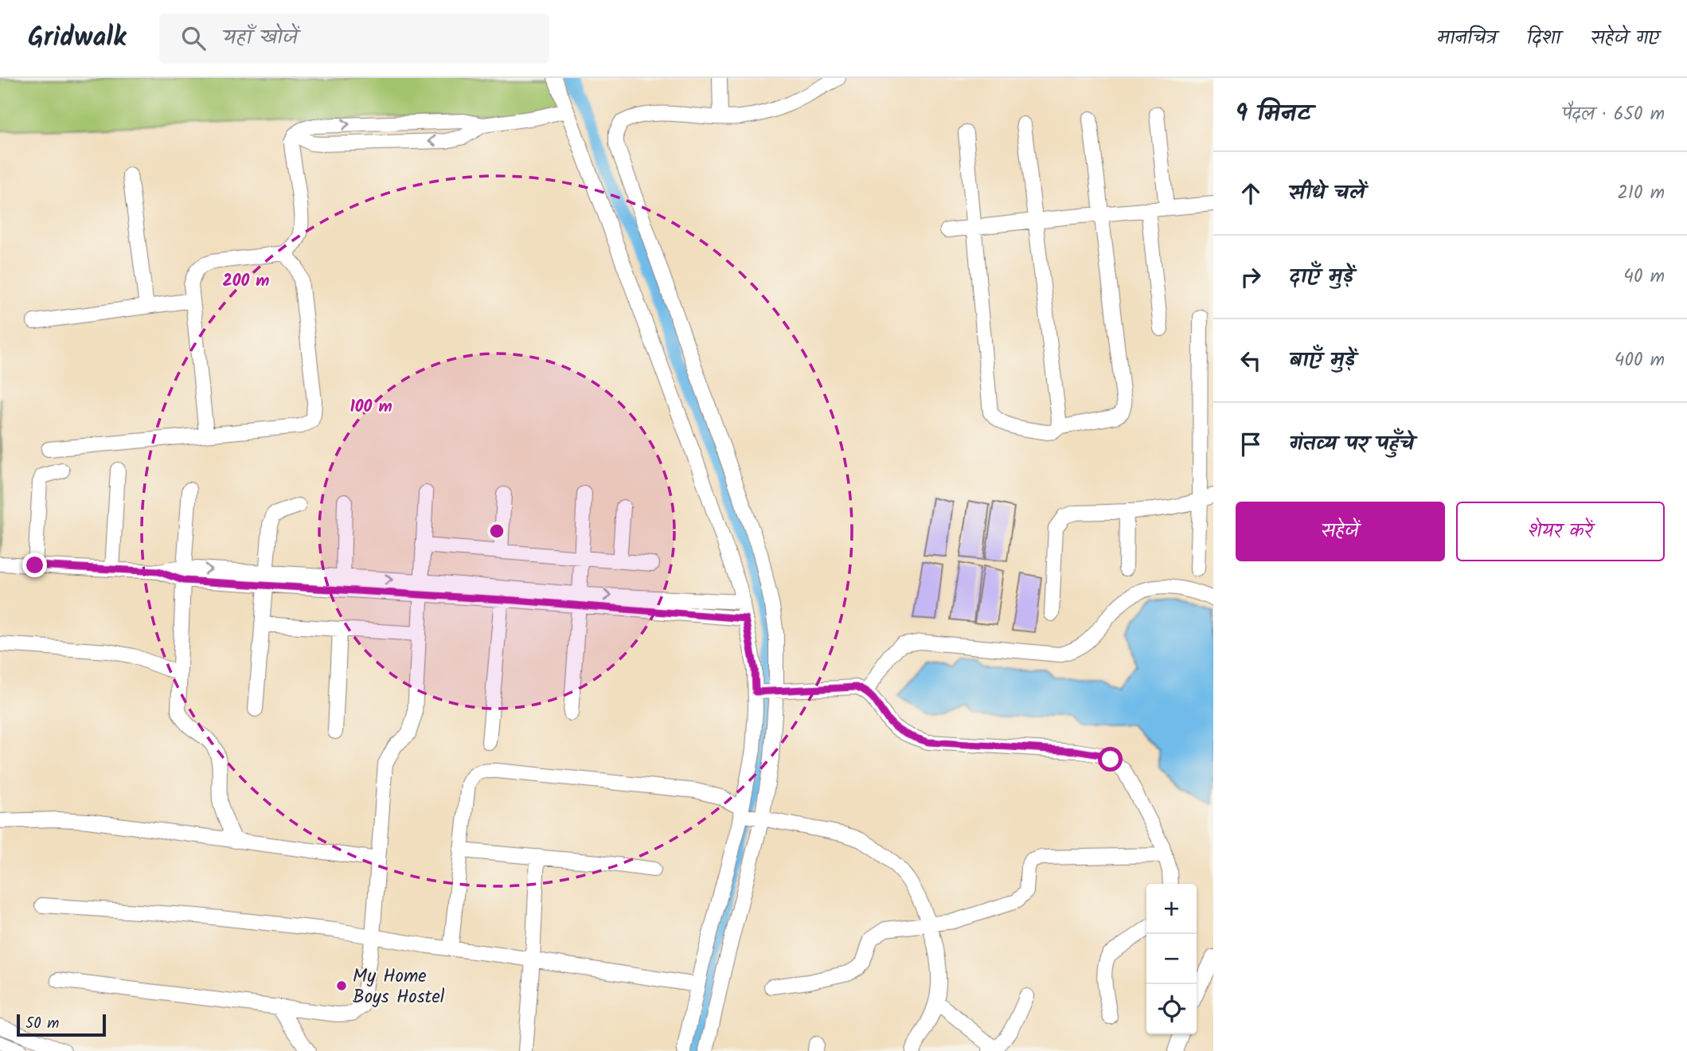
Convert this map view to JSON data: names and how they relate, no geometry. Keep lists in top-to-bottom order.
{
  "places": ["My Home Boys Hostel"],
  "scale_bar": "50 m",
  "page": {
    "header": "Gridwalk",
    "search": "यहाँ खोजें",
    "nav": ["मानचित्र", "दिशा", "सहेजे गए"],
    "heading": ["9 मिनट", "पैदल · 650 m"],
    "list": [
      ["सीधे चलें", "210 m"],
      ["दाएँ मुड़ें", "40 m"],
      ["बाएँ मुड़ें", "400 m"],
      "गंतव्य पर पहुँचे"
    ],
    "buttons": ["सहेजें", "शेयर करें"],
    "map_buttons": ["+", "−"],
    "scale": "50 m"
  },
  "rings": ["200 m", "100 m"]
}
